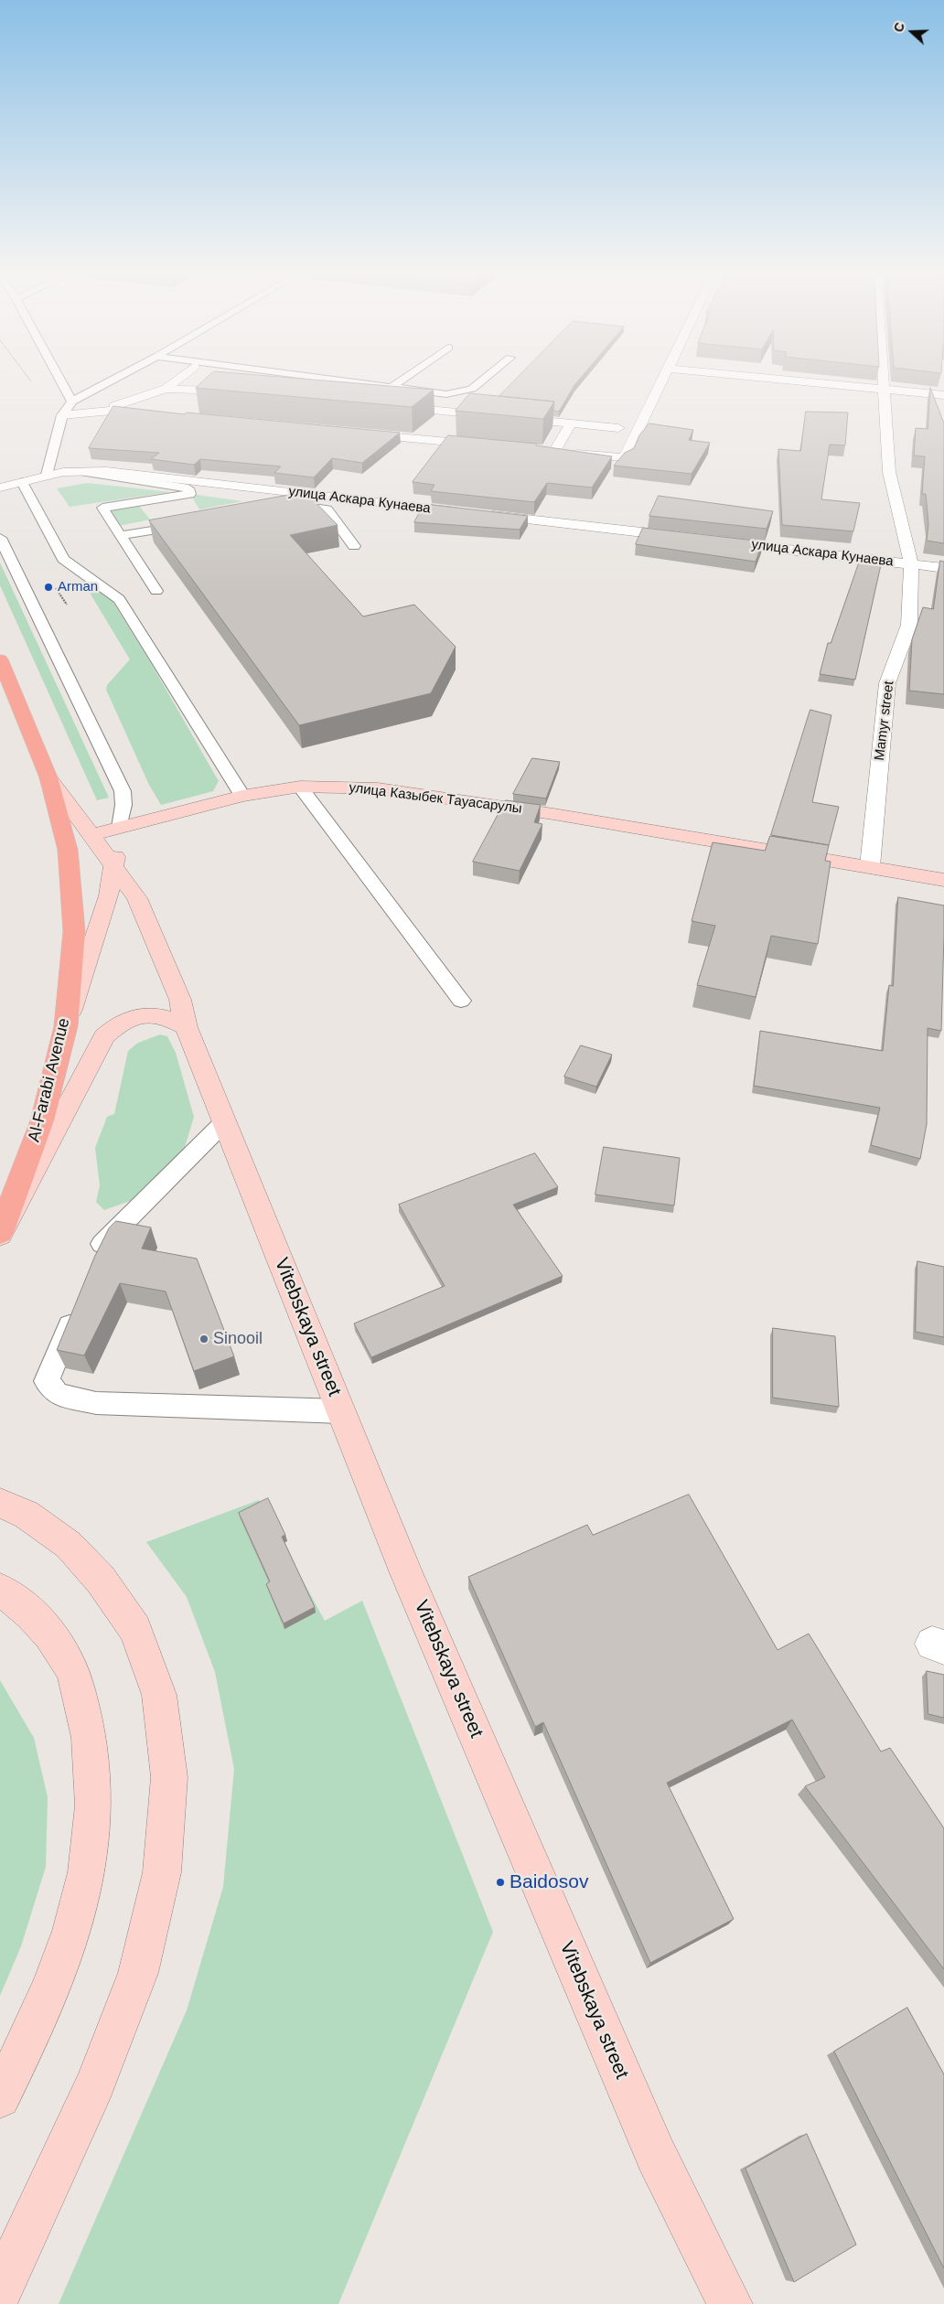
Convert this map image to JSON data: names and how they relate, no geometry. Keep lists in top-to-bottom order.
{
  "streets": {
    "main road": ["Al-Farabi Avenue"],
    "street": [
      "улица Аскара Кунаева",
      "Mamyr street",
      "улица Казыбек Тауасарулы",
      "Vitebskaya street"
    ]
  },
  "crossings": [
    ["улица Аскара Кунаева", "Mamyr street"],
    ["Mamyr street", "улица Казыбек Тауасарулы"],
    ["улица Казыбек Тауасарулы", "Vitebskaya street"],
    ["Al-Farabi Avenue", "Vitebskaya street"]
  ],
  "places": ["Arman", "Sinooil", "Baidosov"],
  "north": "left"
}
